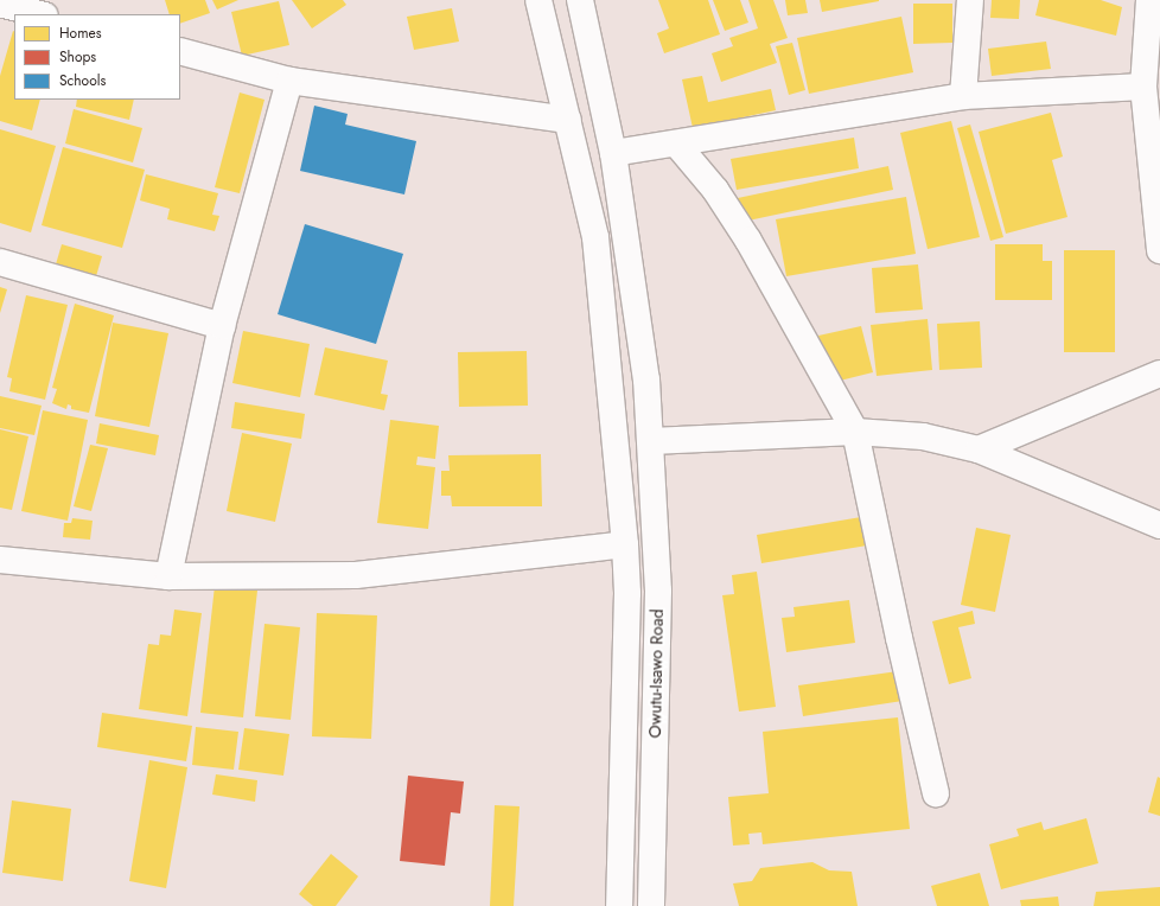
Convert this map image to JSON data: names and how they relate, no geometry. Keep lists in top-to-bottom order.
{
  "streets": {
    "street": ["Owutu-Isawo Road"]
  },
  "legend": ["Homes", "Shops", "Schools"]
}
